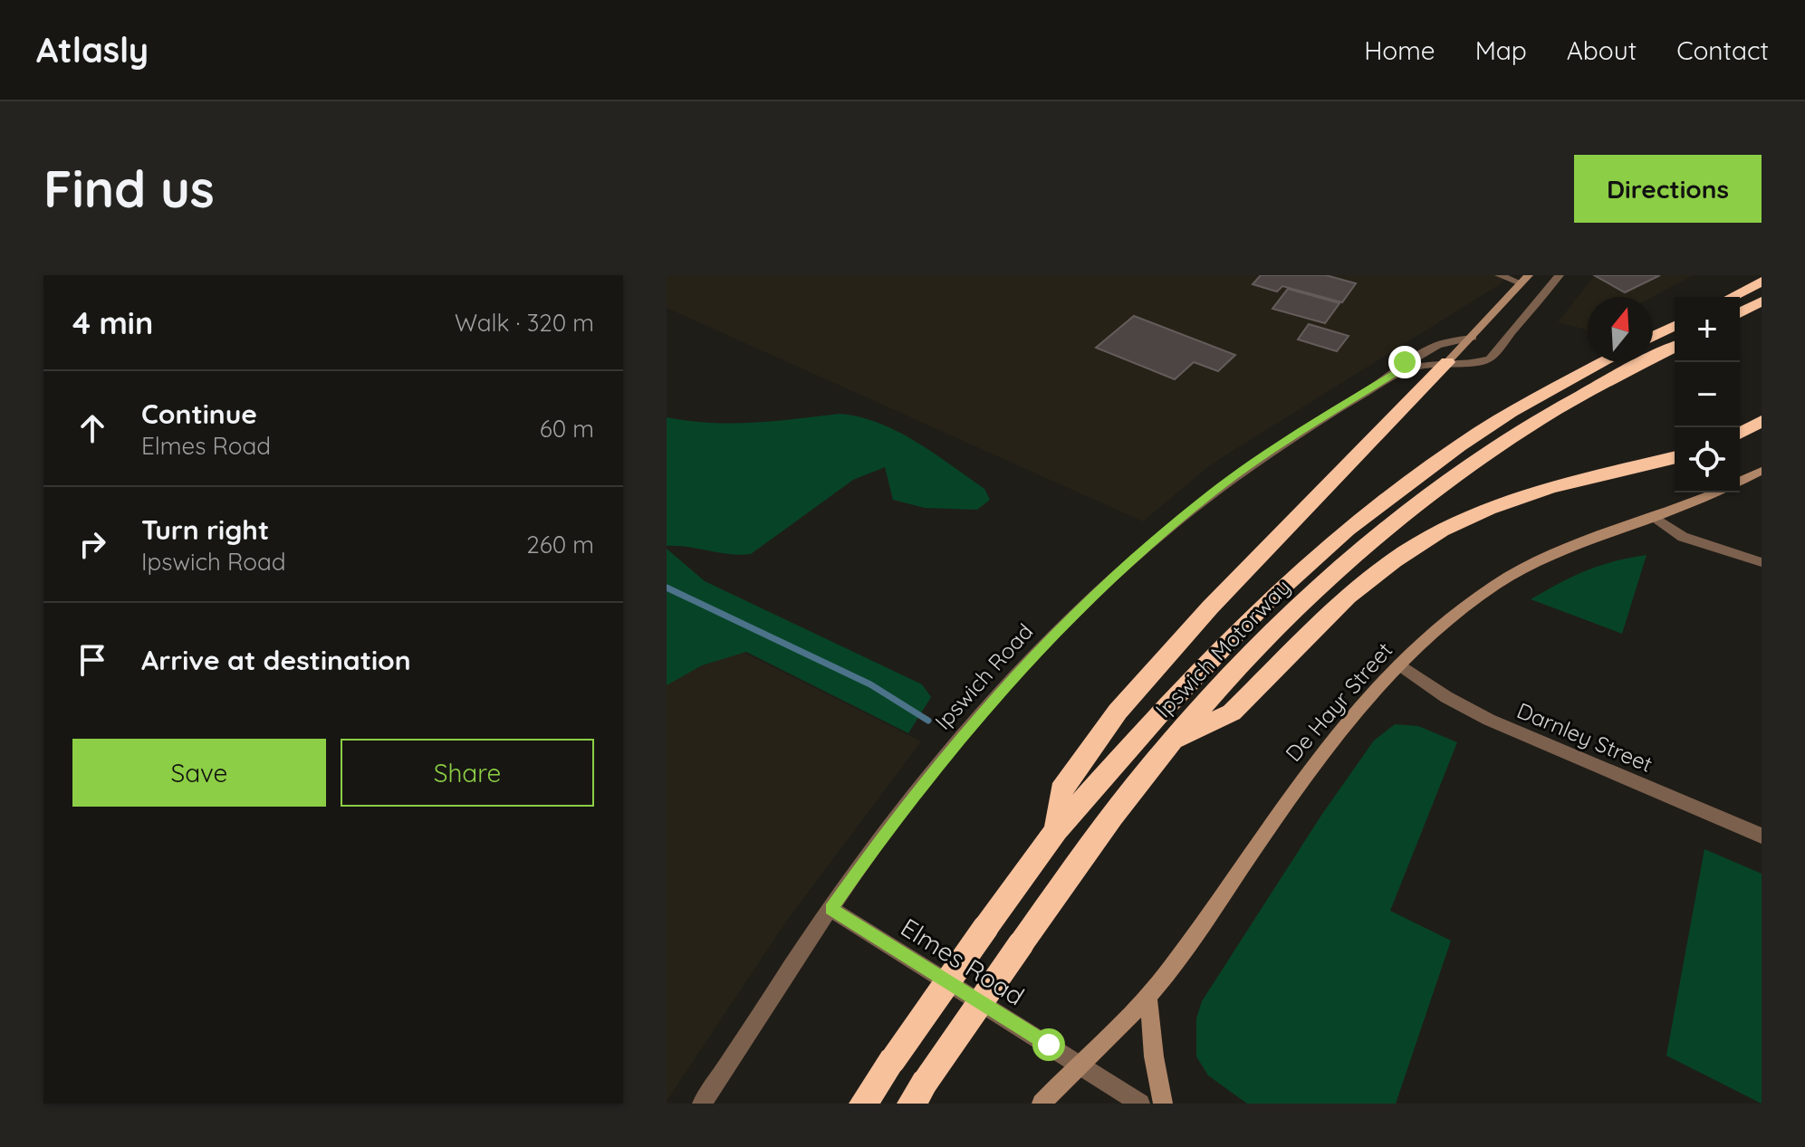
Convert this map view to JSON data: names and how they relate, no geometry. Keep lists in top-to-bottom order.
{
  "streets": {
    "highway": ["Ipswich Motorway"],
    "street": [
      "Ipswich Road",
      "De Hayr Street",
      "Darnley Street",
      "Elmes Road"
    ]
  },
  "crossings": [
    ["Ipswich Road", "Elmes Road"],
    ["De Hayr Street", "Darnley Street"],
    ["De Hayr Street", "Elmes Road"]
  ],
  "north": "top",
  "page": {
    "header": "Atlasly",
    "nav": [
      "Home",
      "Map",
      "About",
      "Contact"
    ],
    "buttons": [
      "Directions",
      ["Save", "Share"]
    ],
    "title": "Find us",
    "heading": ["4 min", "Walk · 320 m"],
    "map_buttons": ["+", "−"],
    "list": [
      ["Continue", "Elmes Road", "60 m"],
      ["Turn right", "Ipswich Road", "260 m"],
      "Arrive at destination"
    ]
  }
}
